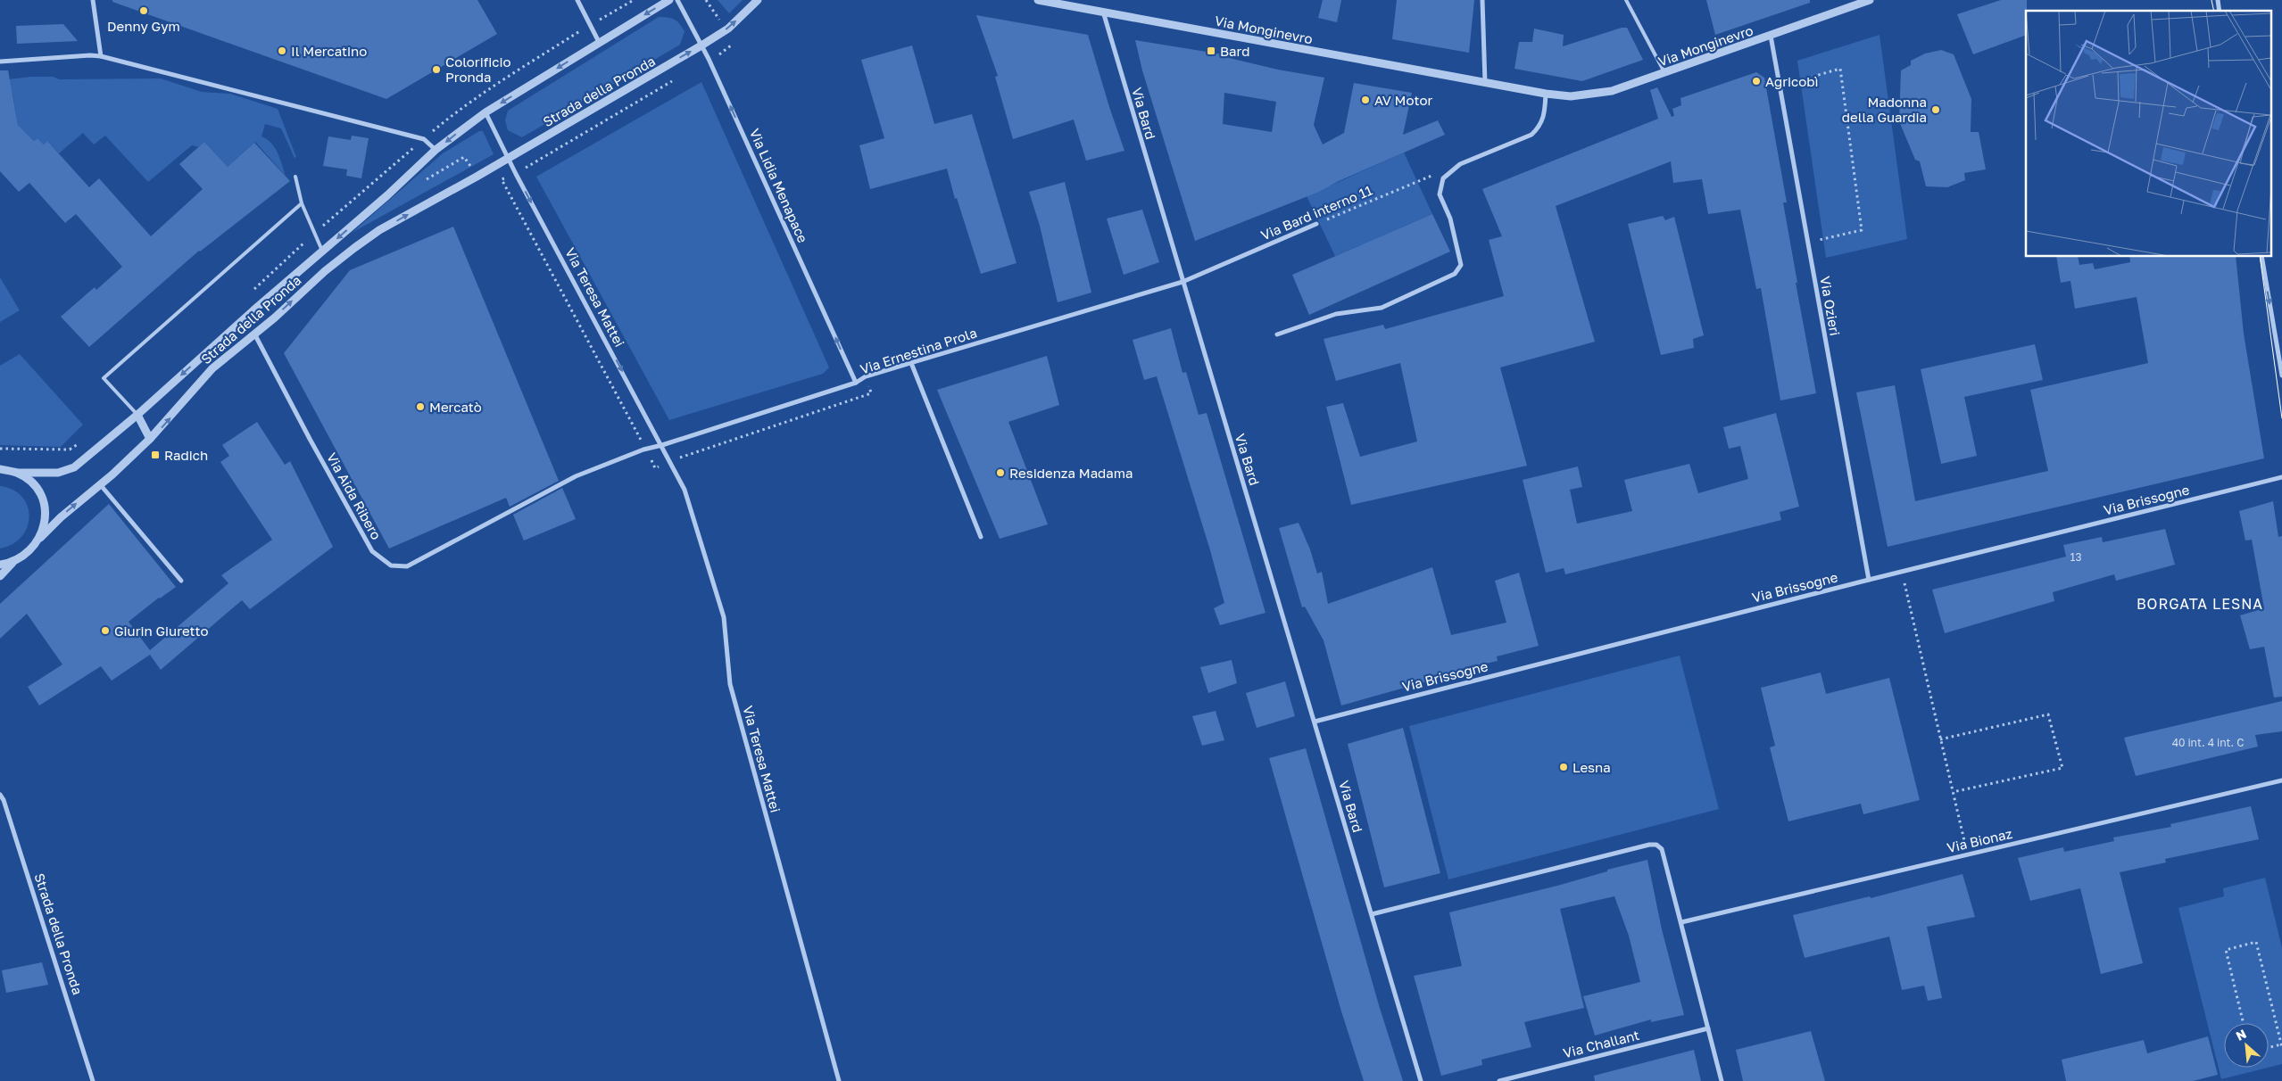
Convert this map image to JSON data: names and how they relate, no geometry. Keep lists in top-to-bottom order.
{
  "streets": {
    "street": [
      "Via Monginevro",
      "Strada della Pronda",
      "Via Bard",
      "Via Lidia Menapace",
      "Via Bard interno 11",
      "Via Teresa Mattei",
      "Via Ozieri",
      "Via Ernestina Prola",
      "Via Aida Ribero",
      "Via Brissogne",
      "Via Bionaz",
      "Via Challant"
    ]
  },
  "crossings": [
    ["Via Monginevro", "Via Bard"],
    ["Via Monginevro", "Via Ozieri"],
    ["Strada della Pronda", "Via Lidia Menapace"],
    ["Strada della Pronda", "Via Teresa Mattei"],
    ["Strada della Pronda", "Via Aida Ribero"],
    ["Via Bard", "Via Bard interno 11"],
    ["Via Bard", "Via Ernestina Prola"],
    ["Via Bard", "Via Brissogne"],
    ["Via Lidia Menapace", "Via Ernestina Prola"],
    ["Via Bard interno 11", "Via Ernestina Prola"],
    ["Via Teresa Mattei", "Via Ernestina Prola"],
    ["Via Ozieri", "Via Brissogne"]
  ],
  "one_way": ["Via Lidia Menapace"],
  "districts": ["BORGATA LESNA"],
  "places": {
    "other": [
      "Denny Gym",
      "Il Mercatino",
      "Colorificio Pronda",
      "Agricobì",
      "AV Motor",
      "Madonna della Guardia",
      "Mercatò",
      "Residenza Madama",
      "Giurin Giuretto",
      "Lesna"
    ],
    "transit": ["Bard", "Radich"]
  },
  "house_numbers": ["13", "40 int. 4 int. C"],
  "north": "top left"
}
